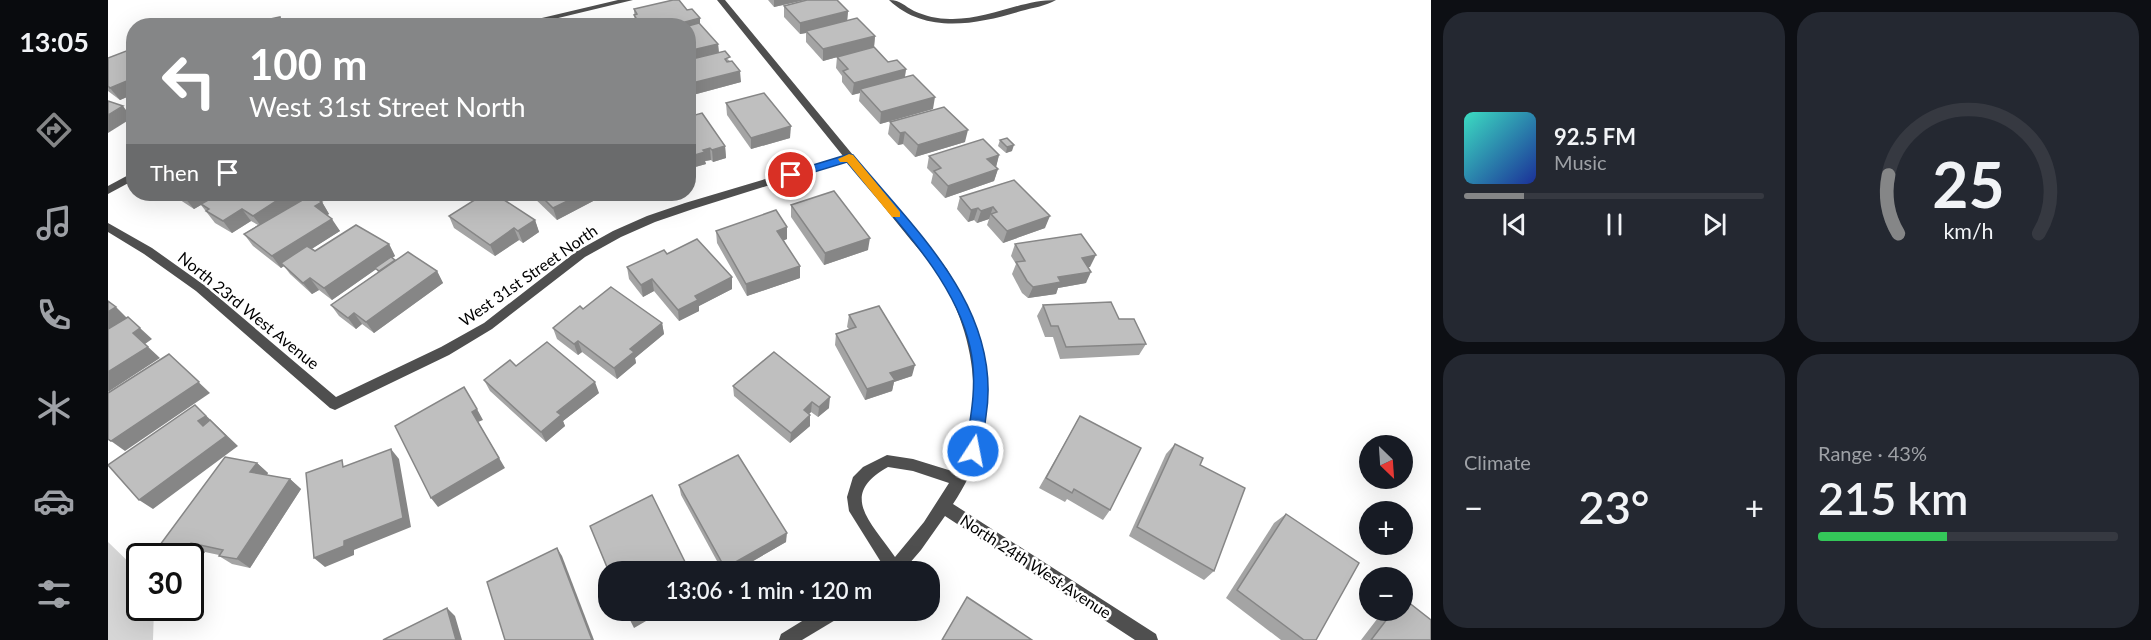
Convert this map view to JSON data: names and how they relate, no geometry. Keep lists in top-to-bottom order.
{
  "streets": {
    "street": ["West 31st Street North", "North 23rd West Avenue", "North 24th West Avenue"]
  },
  "crossings": [
    ["West 31st Street North", "North 23rd West Avenue"],
    ["West 31st Street North", "North 24th West Avenue"]
  ],
  "north": "bottom right",
  "page": {
    "tabs": "13:05",
    "turn": ["100 m", "West 31st Street North"],
    "song": ["92.5 FM", "Music"],
    "then": "Then",
    "tile": [
      "Climate",
      ["Range · 43%", "215 km"]
    ],
    "map_buttons": ["+", "−"],
    "heat": ["−", "23°", "+"],
    "limit": "30",
    "trip": "13:06 · 1 min · 120 m",
    "gauge": ["25", "km/h"]
  }
}
